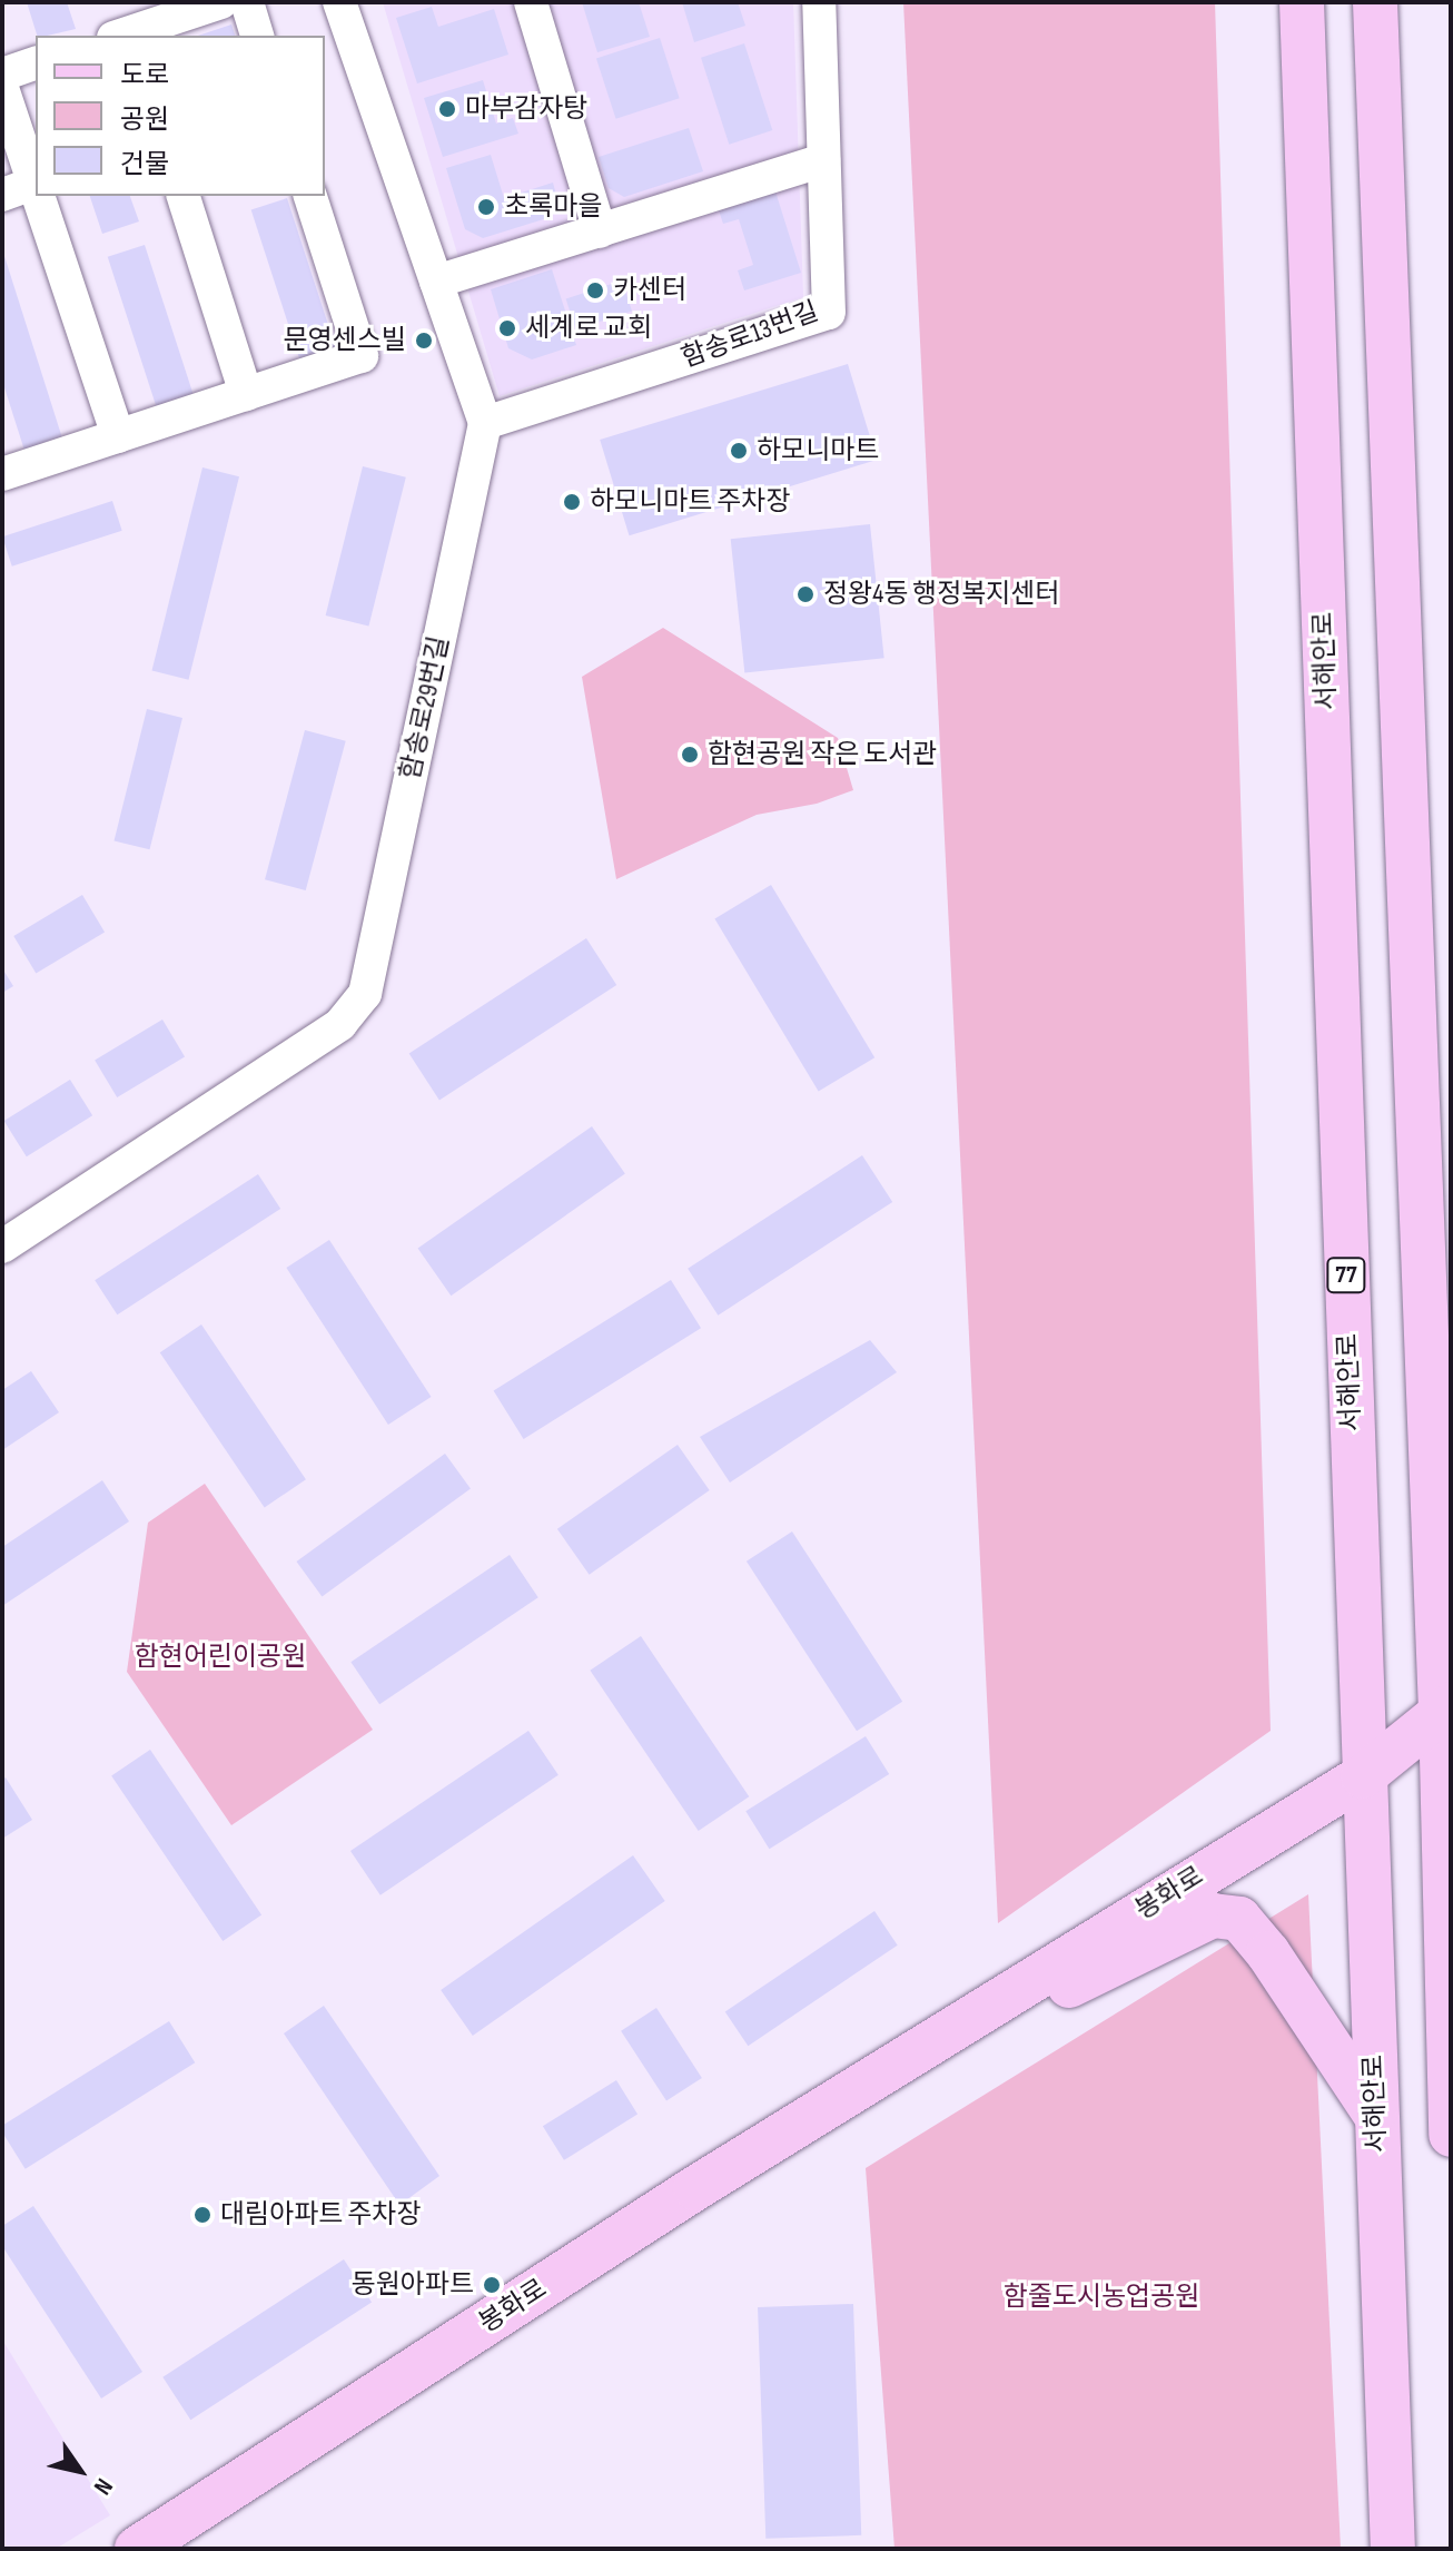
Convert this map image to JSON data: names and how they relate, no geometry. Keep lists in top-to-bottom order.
{
  "streets": {
    "main road": ["서해안로", "77", "봉화로"],
    "street": ["함송로13번길", "함송로29번길"]
  },
  "crossings": [
    ["함송로13번길", "함송로29번길"],
    ["서해안로", "봉화로"]
  ],
  "parks": ["함현어린이공원", "함줄도시농업공원"],
  "places": [
    "마부감자탕",
    "초록마을",
    "카센터",
    "세계로 교회",
    "문영센스빌",
    "하모니마트",
    "하모니마트 주차장",
    "정왕4동 행정복지센터",
    "함현공원 작은 도서관",
    "대림아파트 주차장",
    "동원아파트"
  ],
  "legend": ["도로", "공원", "건물"],
  "north": "bottom right"
}
